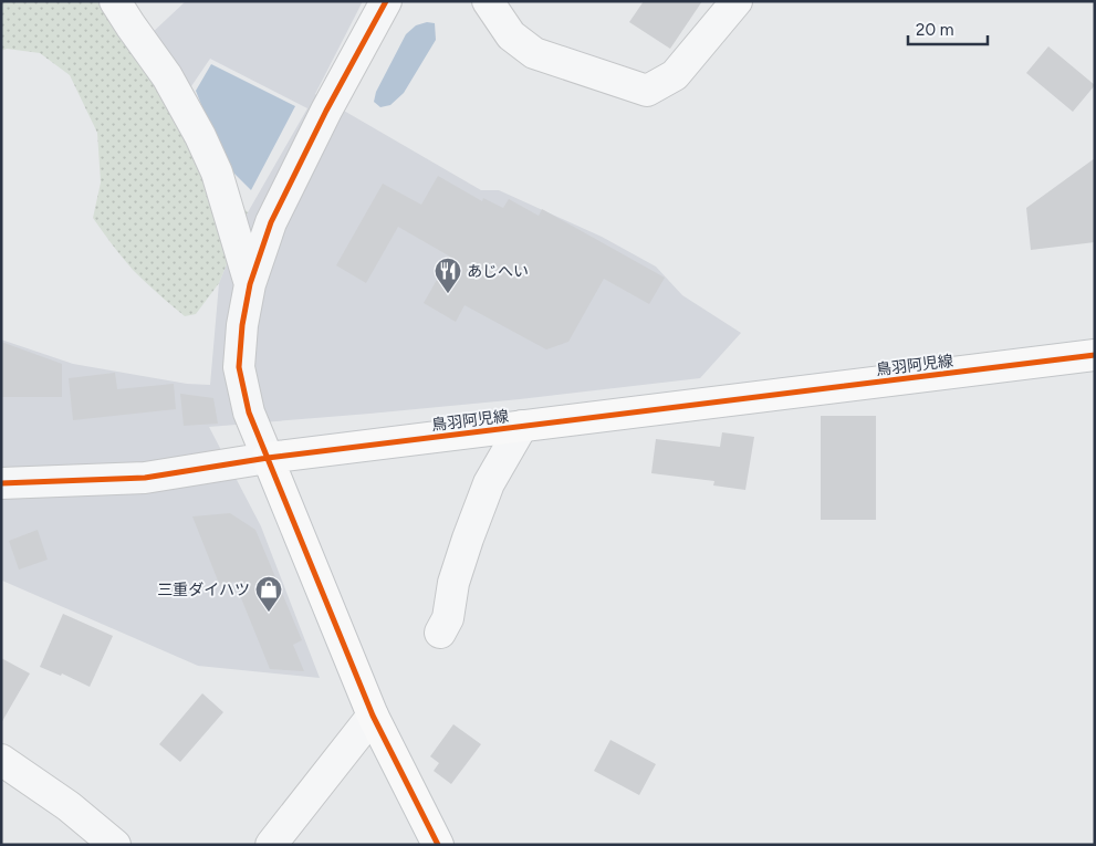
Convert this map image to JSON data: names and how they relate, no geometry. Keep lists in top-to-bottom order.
{
  "streets": {
    "main road": ["鳥羽阿児線"]
  },
  "places": {
    "restaurant": ["あじへい"],
    "shop": ["三重ダイハツ"]
  },
  "scale_bar": "20 m"
}
